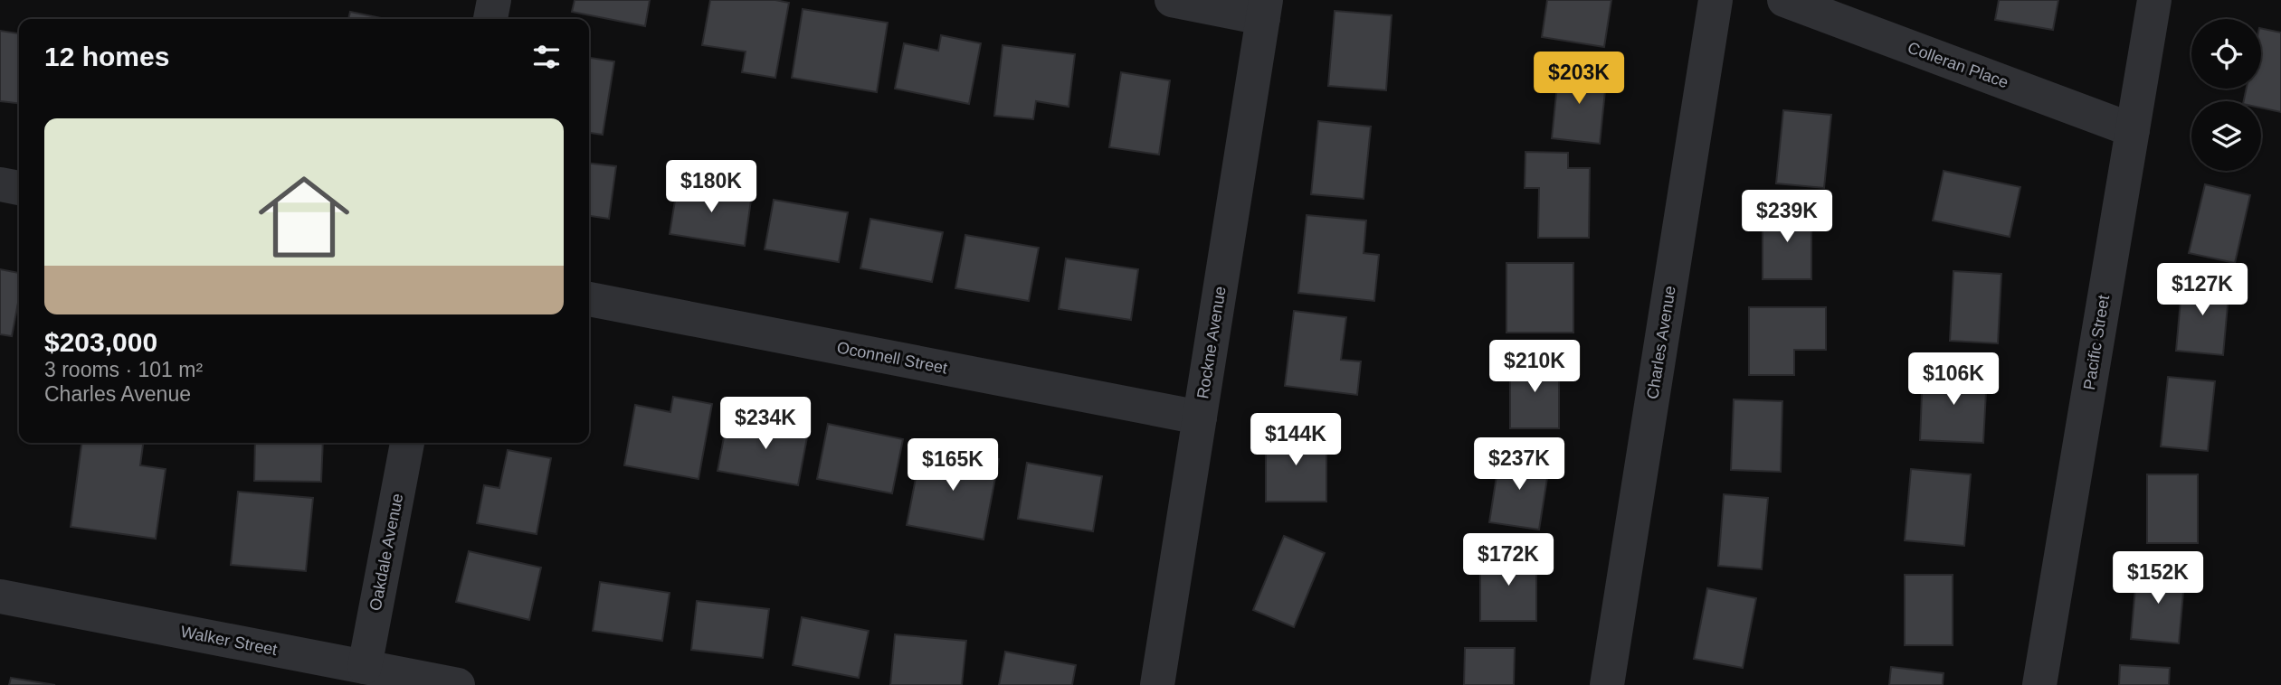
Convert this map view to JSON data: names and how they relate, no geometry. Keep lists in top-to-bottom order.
{
  "streets": {
    "street": [
      "Colleran Place",
      "Rockne Avenue",
      "Charles Avenue",
      "Pacific Street",
      "Oconnell Street",
      "Oakdale Avenue",
      "Walker Street"
    ]
  },
  "crossings": [
    ["Colleran Place", "Pacific Street"],
    ["Rockne Avenue", "Oconnell Street"],
    ["Oakdale Avenue", "Walker Street"]
  ],
  "page": {
    "heading": "12 homes",
    "price": [
      "$203K",
      "$180K",
      "$239K",
      "$127K",
      "$210K",
      "$106K",
      "$234K",
      "$144K",
      "$237K",
      "$165K",
      "$172K",
      "$152K"
    ],
    "list": [
      {
        "name": "$203,000",
        "note": "3 rooms · 101 m² · Charles Avenue"
      }
    ]
  }
}
